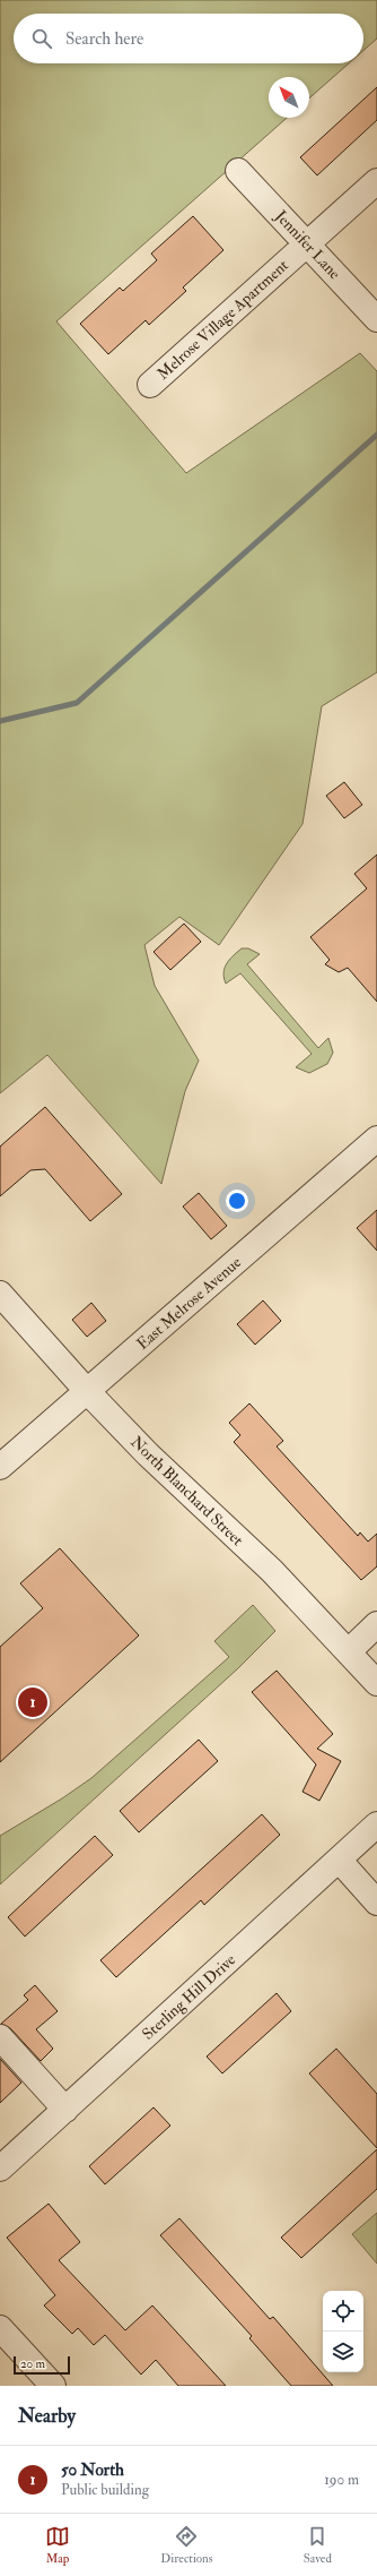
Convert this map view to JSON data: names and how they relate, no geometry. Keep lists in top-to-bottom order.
{
  "streets": {
    "street": [
      "Jennifer Lane",
      "Melrose Village Apartment",
      "East Melrose Avenue",
      "North Blanchard Street",
      "Sterling Hill Drive"
    ]
  },
  "crossings": [
    ["Jennifer Lane", "Melrose Village Apartment"],
    ["East Melrose Avenue", "North Blanchard Street"]
  ],
  "scale_bar": "20 m",
  "north": "top left",
  "page": {
    "search": "Search here",
    "pins": "1",
    "scale": "20 m",
    "heading": "Nearby",
    "list": [
      {
        "mark": "1",
        "name": "50 North",
        "note": "Public building",
        "value": "190 m"
      }
    ],
    "nav": ["Map", "Directions", "Saved"]
  }
}
